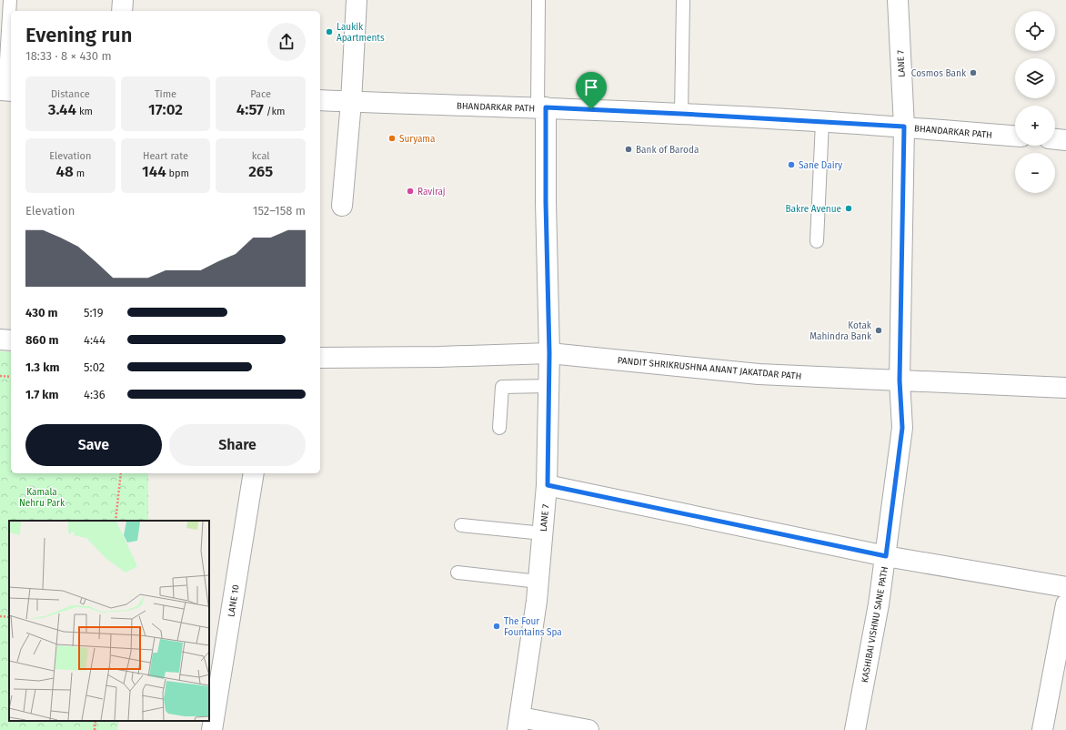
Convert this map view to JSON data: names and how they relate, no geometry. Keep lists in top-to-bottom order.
{
  "streets": {
    "street": [
      "LANE 7",
      "BHANDARKAR PATH",
      "PANDIT SHRIKRUSHNA ANANT JAKATDAR PATH",
      "LANE 10",
      "KASHIBAI VISHNU SANE PATH"
    ]
  },
  "crossings": [
    ["LANE 7", "BHANDARKAR PATH"],
    ["LANE 7", "PANDIT SHRIKRUSHNA ANANT JAKATDAR PATH"],
    ["LANE 7", "KASHIBAI VISHNU SANE PATH"],
    ["BHANDARKAR PATH", "KASHIBAI VISHNU SANE PATH"],
    ["PANDIT SHRIKRUSHNA ANANT JAKATDAR PATH", "KASHIBAI VISHNU SANE PATH"]
  ],
  "parks": ["Kamala Nehru Park"],
  "places": [
    "Laukik Apartments",
    "Cosmos Bank",
    "Suryama",
    "Bank of Baroda",
    "Sane Dairy",
    "Raviraj",
    "Bakre Avenue",
    "Kotak Mahindra Bank",
    "The Four Fountains Spa"
  ],
  "page": {
    "map_buttons": ["+", "−"],
    "heading": ["Evening run", "18:33 · 8 × 430 m"],
    "stats": [
      ["Distance", "3.44 km"],
      ["Time", "17:02"],
      ["Pace", "4:57 /km"],
      ["Elevation", "48 m"],
      ["Heart rate", "144 bpm"],
      ["kcal", "265"]
    ],
    "chart": ["Elevation", "152–158 m"],
    "list": [
      {
        "name": "430 m",
        "note": "5:19"
      },
      {
        "name": "860 m",
        "note": "4:44"
      },
      {
        "name": "1.3 km",
        "note": "5:02"
      },
      {
        "name": "1.7 km",
        "note": "4:36"
      }
    ],
    "buttons": ["Save", "Share"]
  }
}
